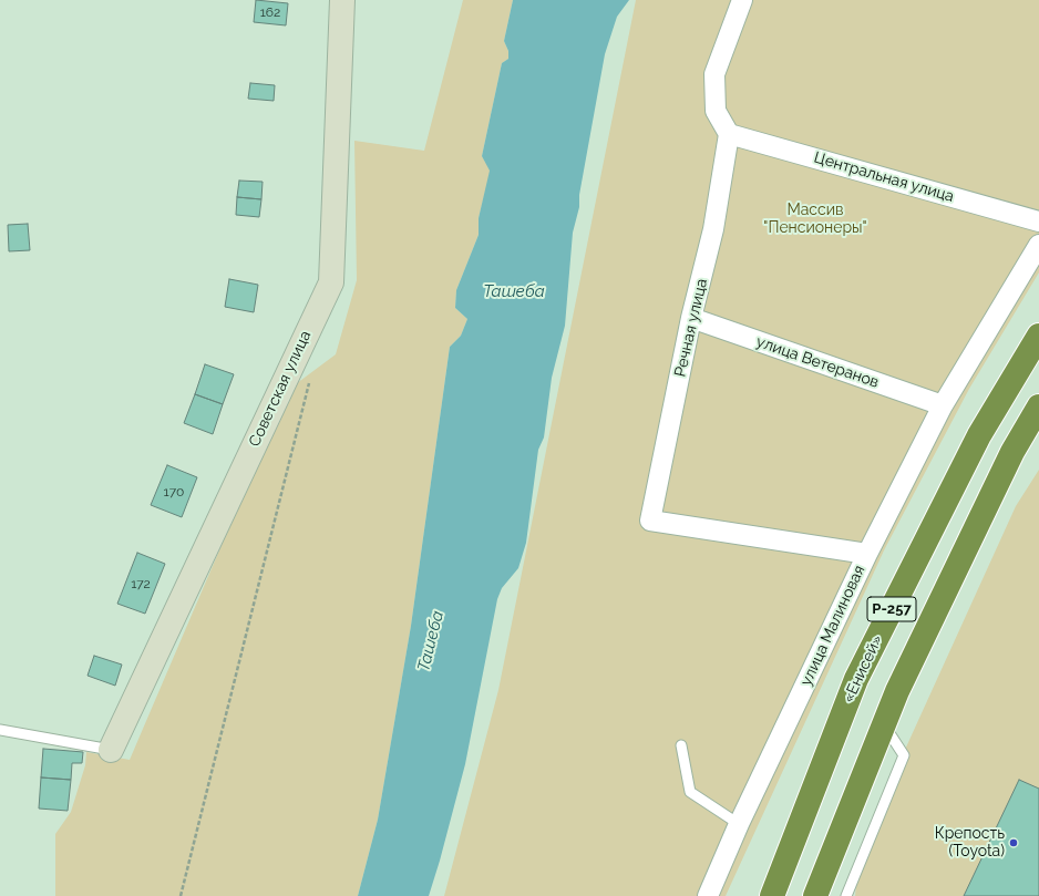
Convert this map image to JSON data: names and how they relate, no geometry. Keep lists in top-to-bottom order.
{
  "streets": {
    "highway": ["Р-257", "«Енисей»"],
    "street": [
      "Центральная улица",
      "Речная улица",
      "улица Ветеранов",
      "Советская улица",
      "улица Малиновая"
    ]
  },
  "crossings": [
    ["Центральная улица", "Речная улица"],
    ["Речная улица", "улица Ветеранов"],
    ["Речная улица", "улица Малиновая"]
  ],
  "water": ["Ташеба"],
  "parks": ["Массив \"Пенсионеры\""],
  "places": ["Крепость (Toyota)"],
  "house_numbers": ["162", "170", "172"]
}
